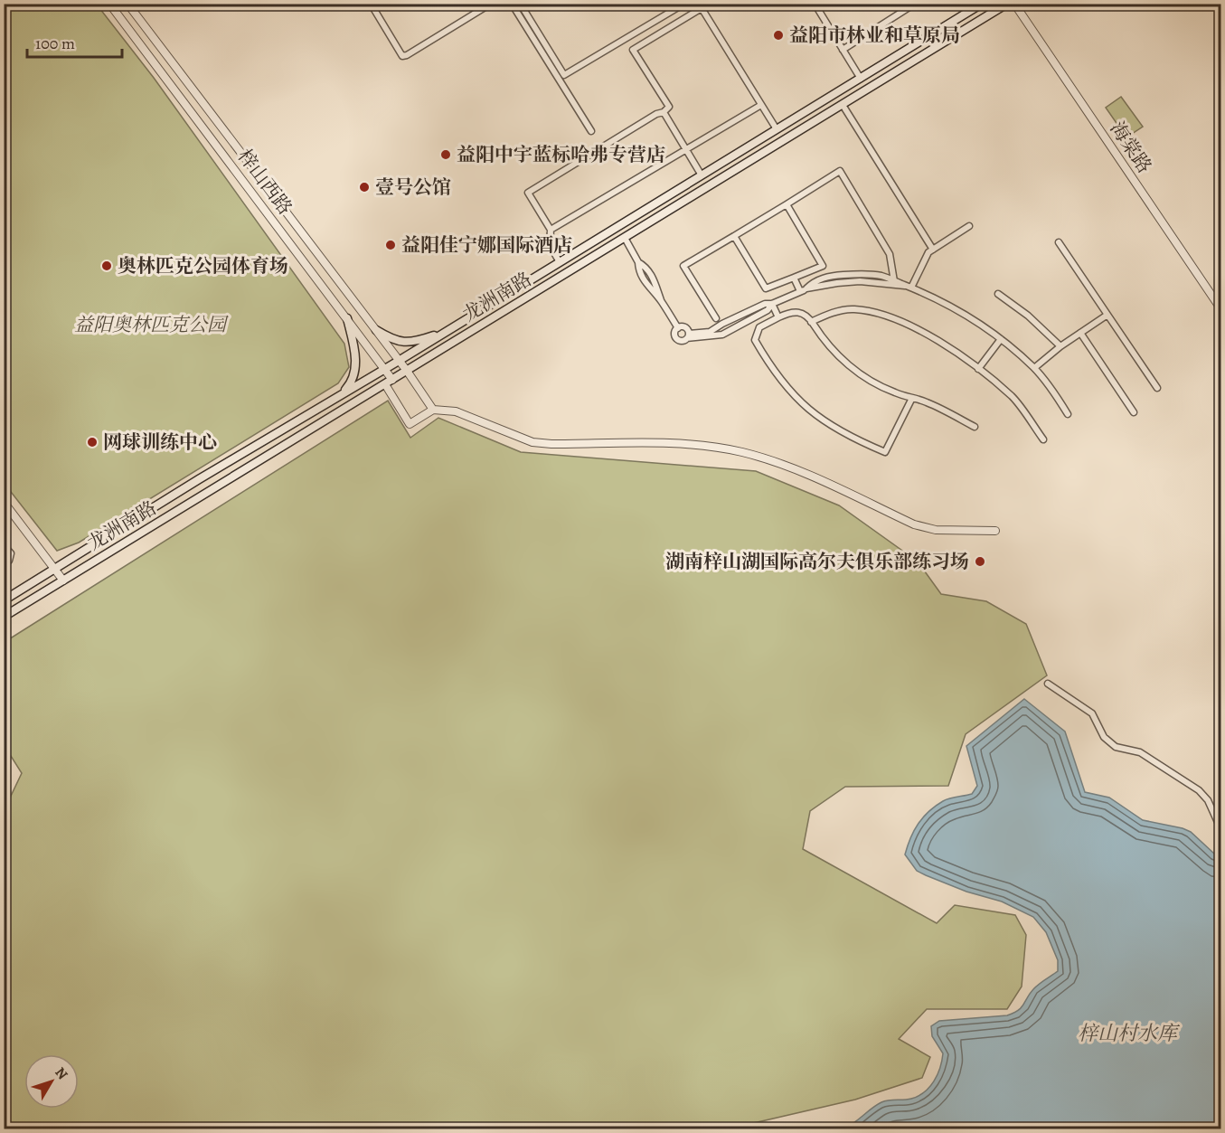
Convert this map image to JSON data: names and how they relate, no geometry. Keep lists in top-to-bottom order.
{
  "streets": {
    "main road": ["龙洲南路"],
    "street": ["海棠路", "梓山西路"]
  },
  "crossings": [
    ["梓山西路", "龙洲南路"]
  ],
  "water": ["梓山村水库"],
  "parks": ["益阳奥林匹克公园"],
  "places": [
    "益阳市林业和草原局",
    "益阳中宇蓝标哈弗专营店",
    "壹号公馆",
    "益阳佳宁娜国际酒店",
    "奥林匹克公园体育场",
    "网球训练中心",
    "湖南梓山湖国际高尔夫俱乐部练习场"
  ],
  "scale_bar": "100 m",
  "north": "top right"
}
